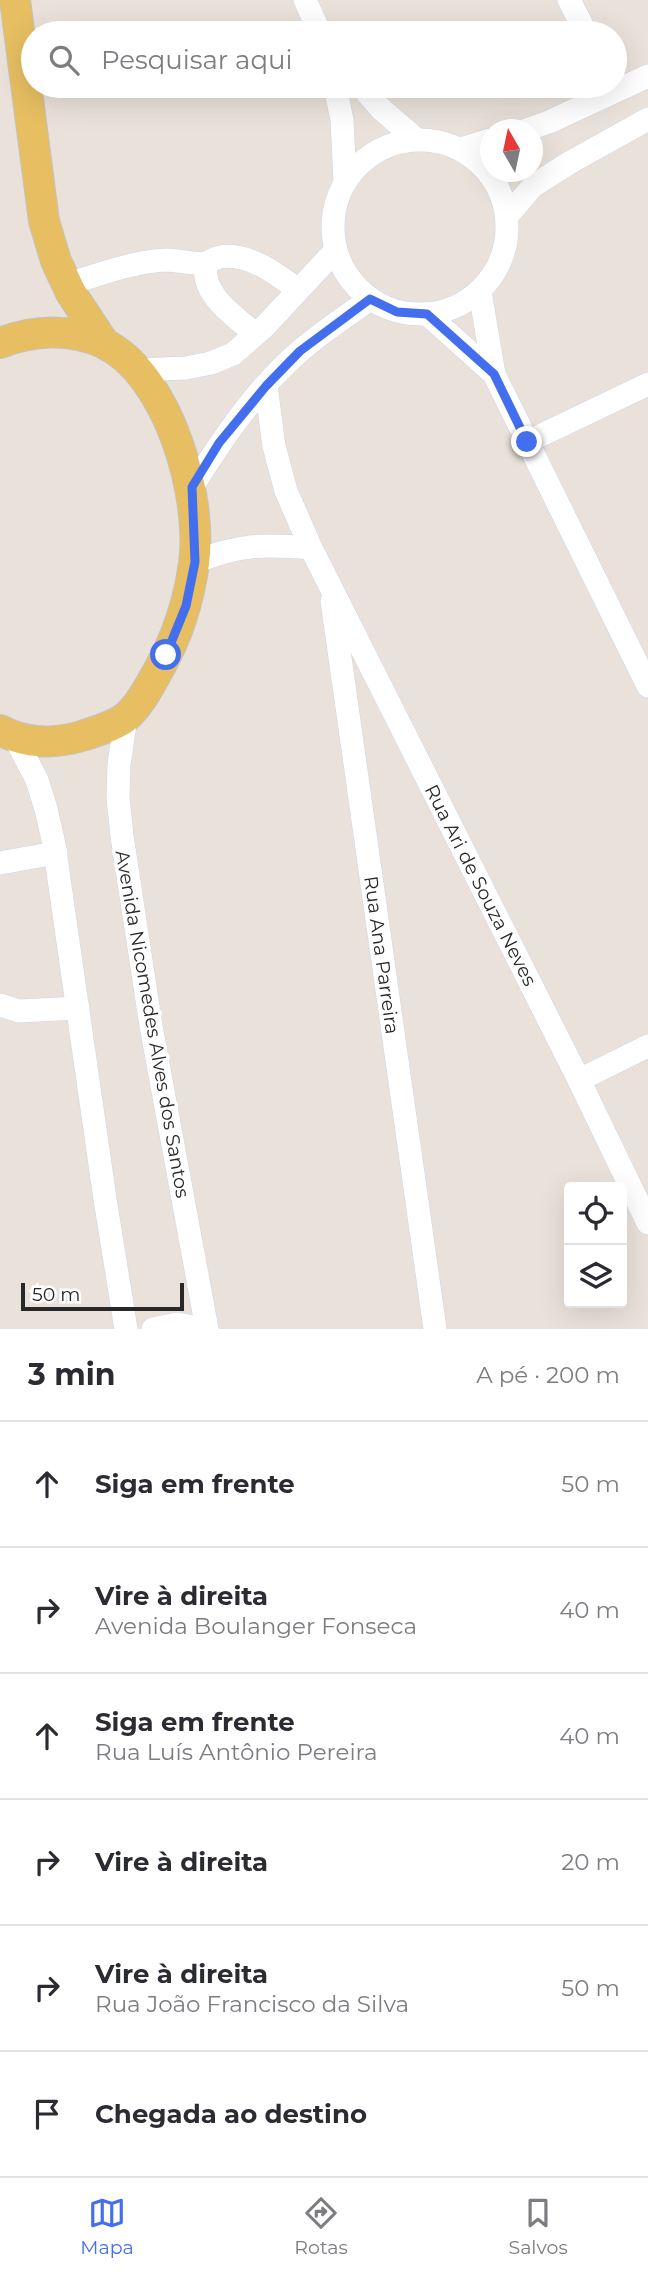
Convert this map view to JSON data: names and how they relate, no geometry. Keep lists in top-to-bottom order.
{
  "streets": {
    "street": ["Rua Ari de Souza Neves", "Rua Ana Parreira", "Avenida Nicomedes Alves dos Santos"]
  },
  "crossings": [
    ["Rua Ari de Souza Neves", "Rua Ana Parreira"]
  ],
  "scale_bar": "50 m",
  "north": "top",
  "page": {
    "search": "Pesquisar aqui",
    "scale": "50 m",
    "heading": ["3 min", "A pé · 200 m"],
    "list": [
      ["Siga em frente", "50 m"],
      ["Vire à direita", "Avenida Boulanger Fonseca", "40 m"],
      ["Siga em frente", "Rua Luís Antônio Pereira", "40 m"],
      ["Vire à direita", "20 m"],
      ["Vire à direita", "Rua João Francisco da Silva", "50 m"],
      "Chegada ao destino"
    ],
    "nav": ["Mapa", "Rotas", "Salvos"]
  }
}
